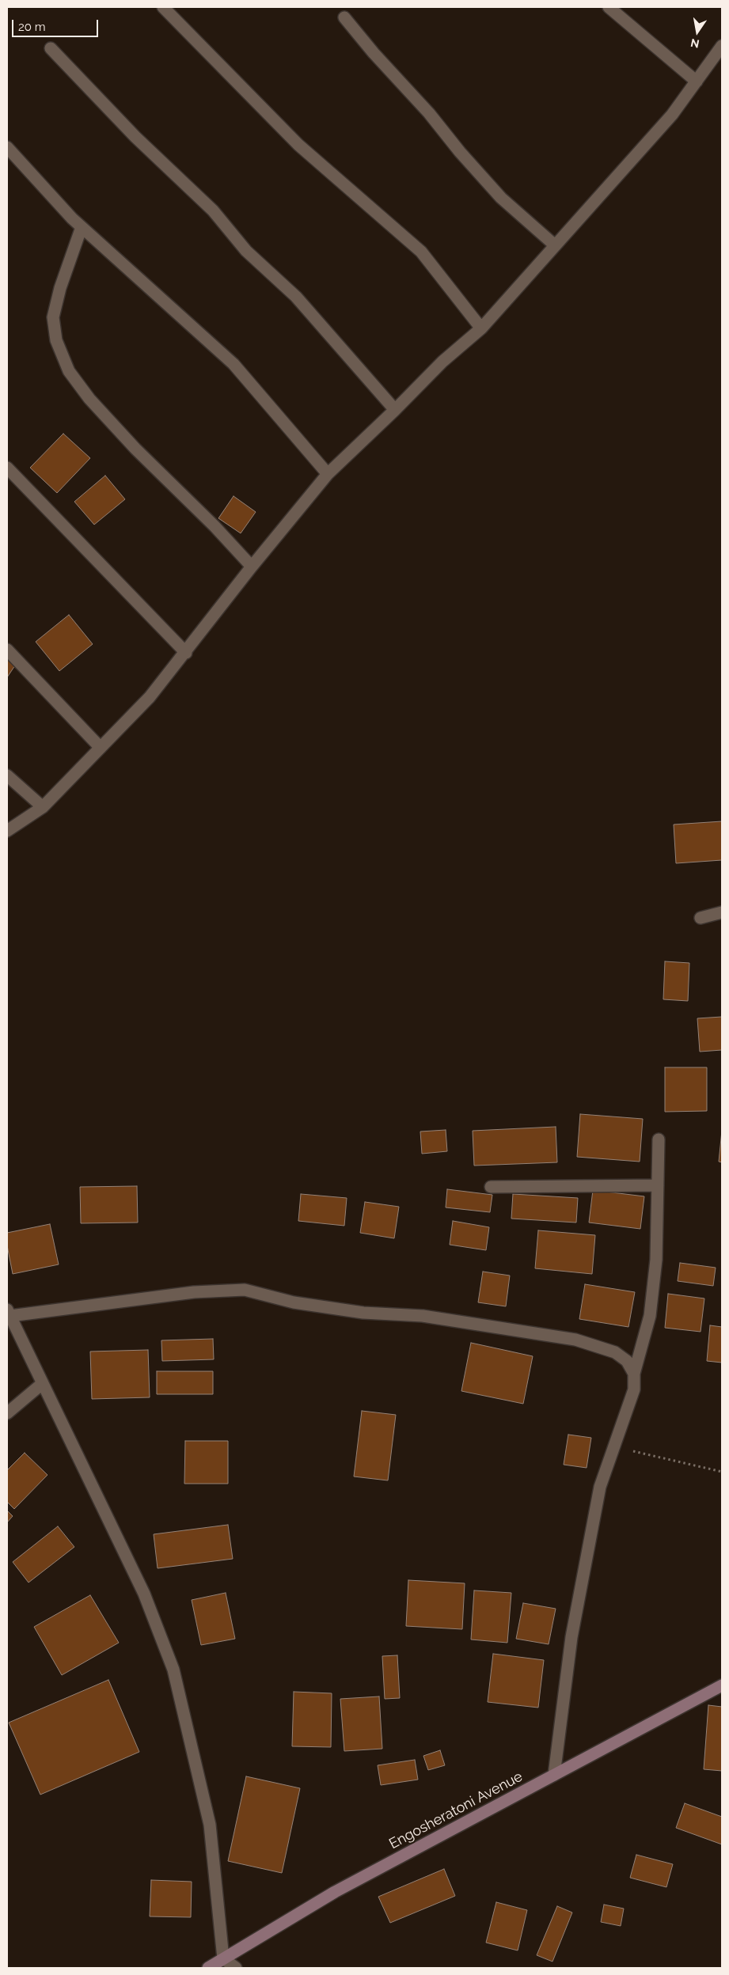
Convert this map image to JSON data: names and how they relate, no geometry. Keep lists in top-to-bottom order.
{
  "streets": {
    "street": ["Engosheratoni Avenue"]
  },
  "scale_bar": "20 m",
  "north": "bottom"
}
